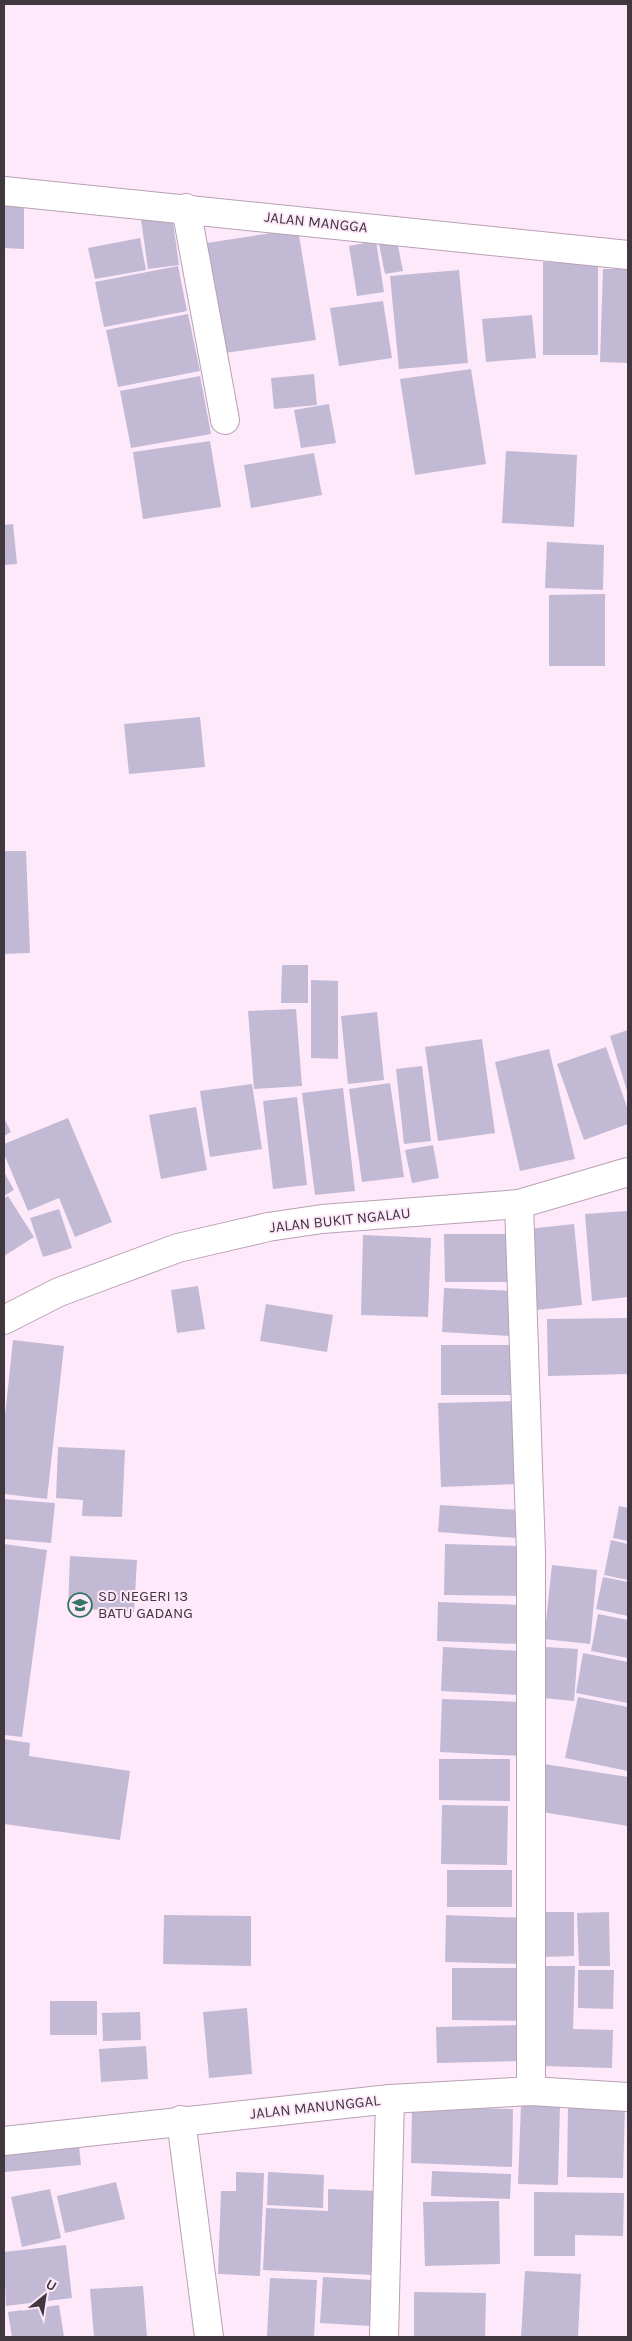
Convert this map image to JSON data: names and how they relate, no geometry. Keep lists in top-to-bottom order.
{
  "streets": {
    "street": ["JALAN MANGGA", "JALAN BUKIT NGALAU", "JALAN MANUNGGAL"]
  },
  "places": {
    "school or university": ["SD NEGERI 13 BATU GADANG"]
  },
  "north": "top right"
}
